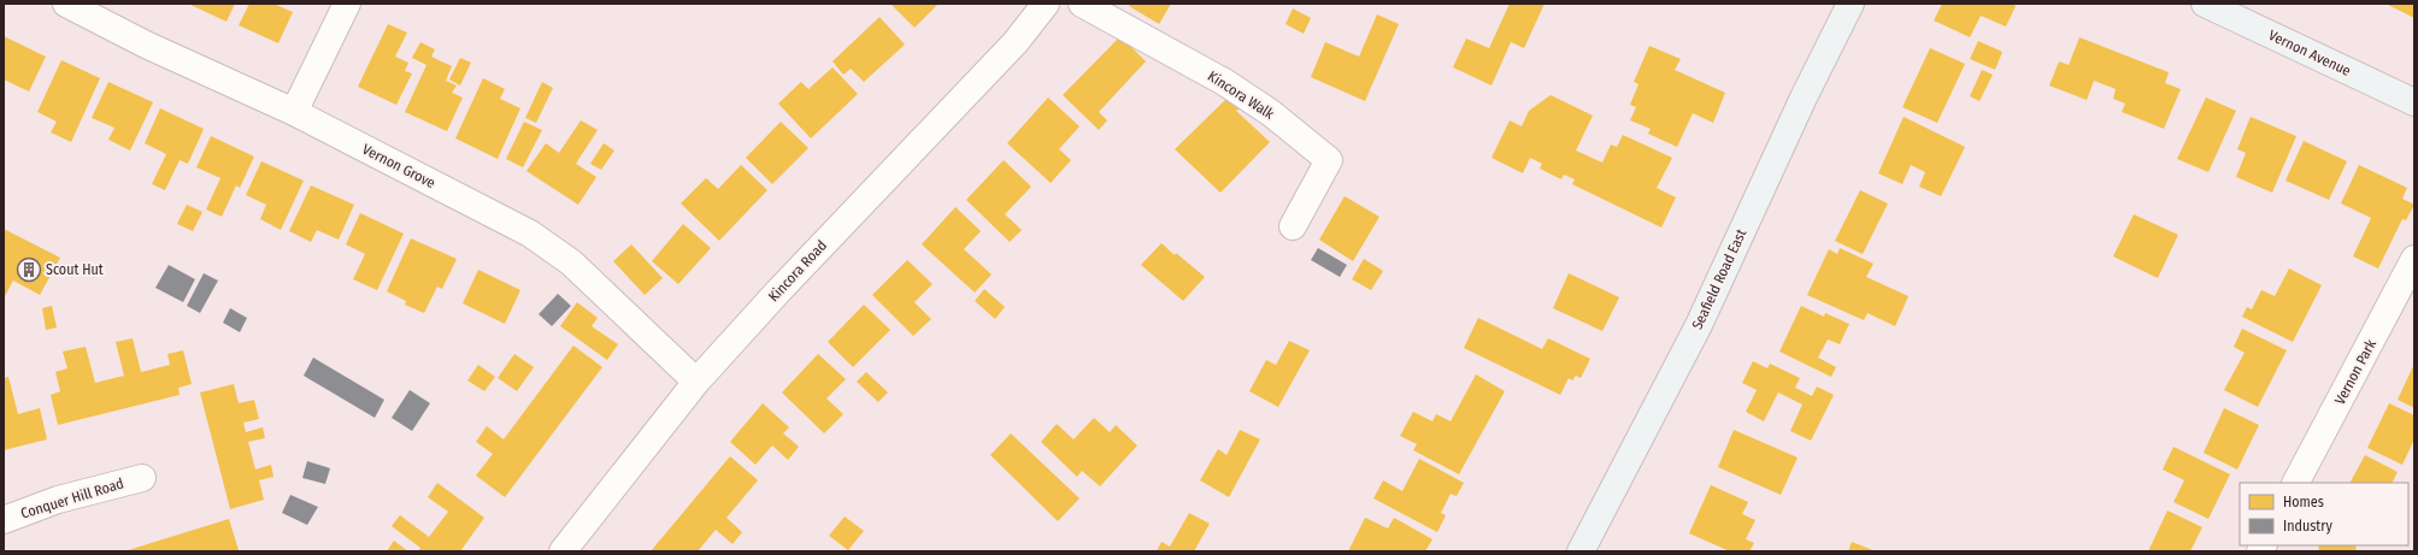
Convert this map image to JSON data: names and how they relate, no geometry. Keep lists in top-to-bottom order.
{
  "streets": {
    "street": [
      "Vernon Avenue",
      "Kincora Walk",
      "Vernon Grove",
      "Kincora Road",
      "Seafield Road East",
      "Vernon Park",
      "Conquer Hill Road"
    ]
  },
  "crossings": [
    ["Vernon Grove", "Kincora Road"]
  ],
  "places": {
    "building": ["Scout Hut"]
  },
  "legend": ["Homes", "Industry"]
}
